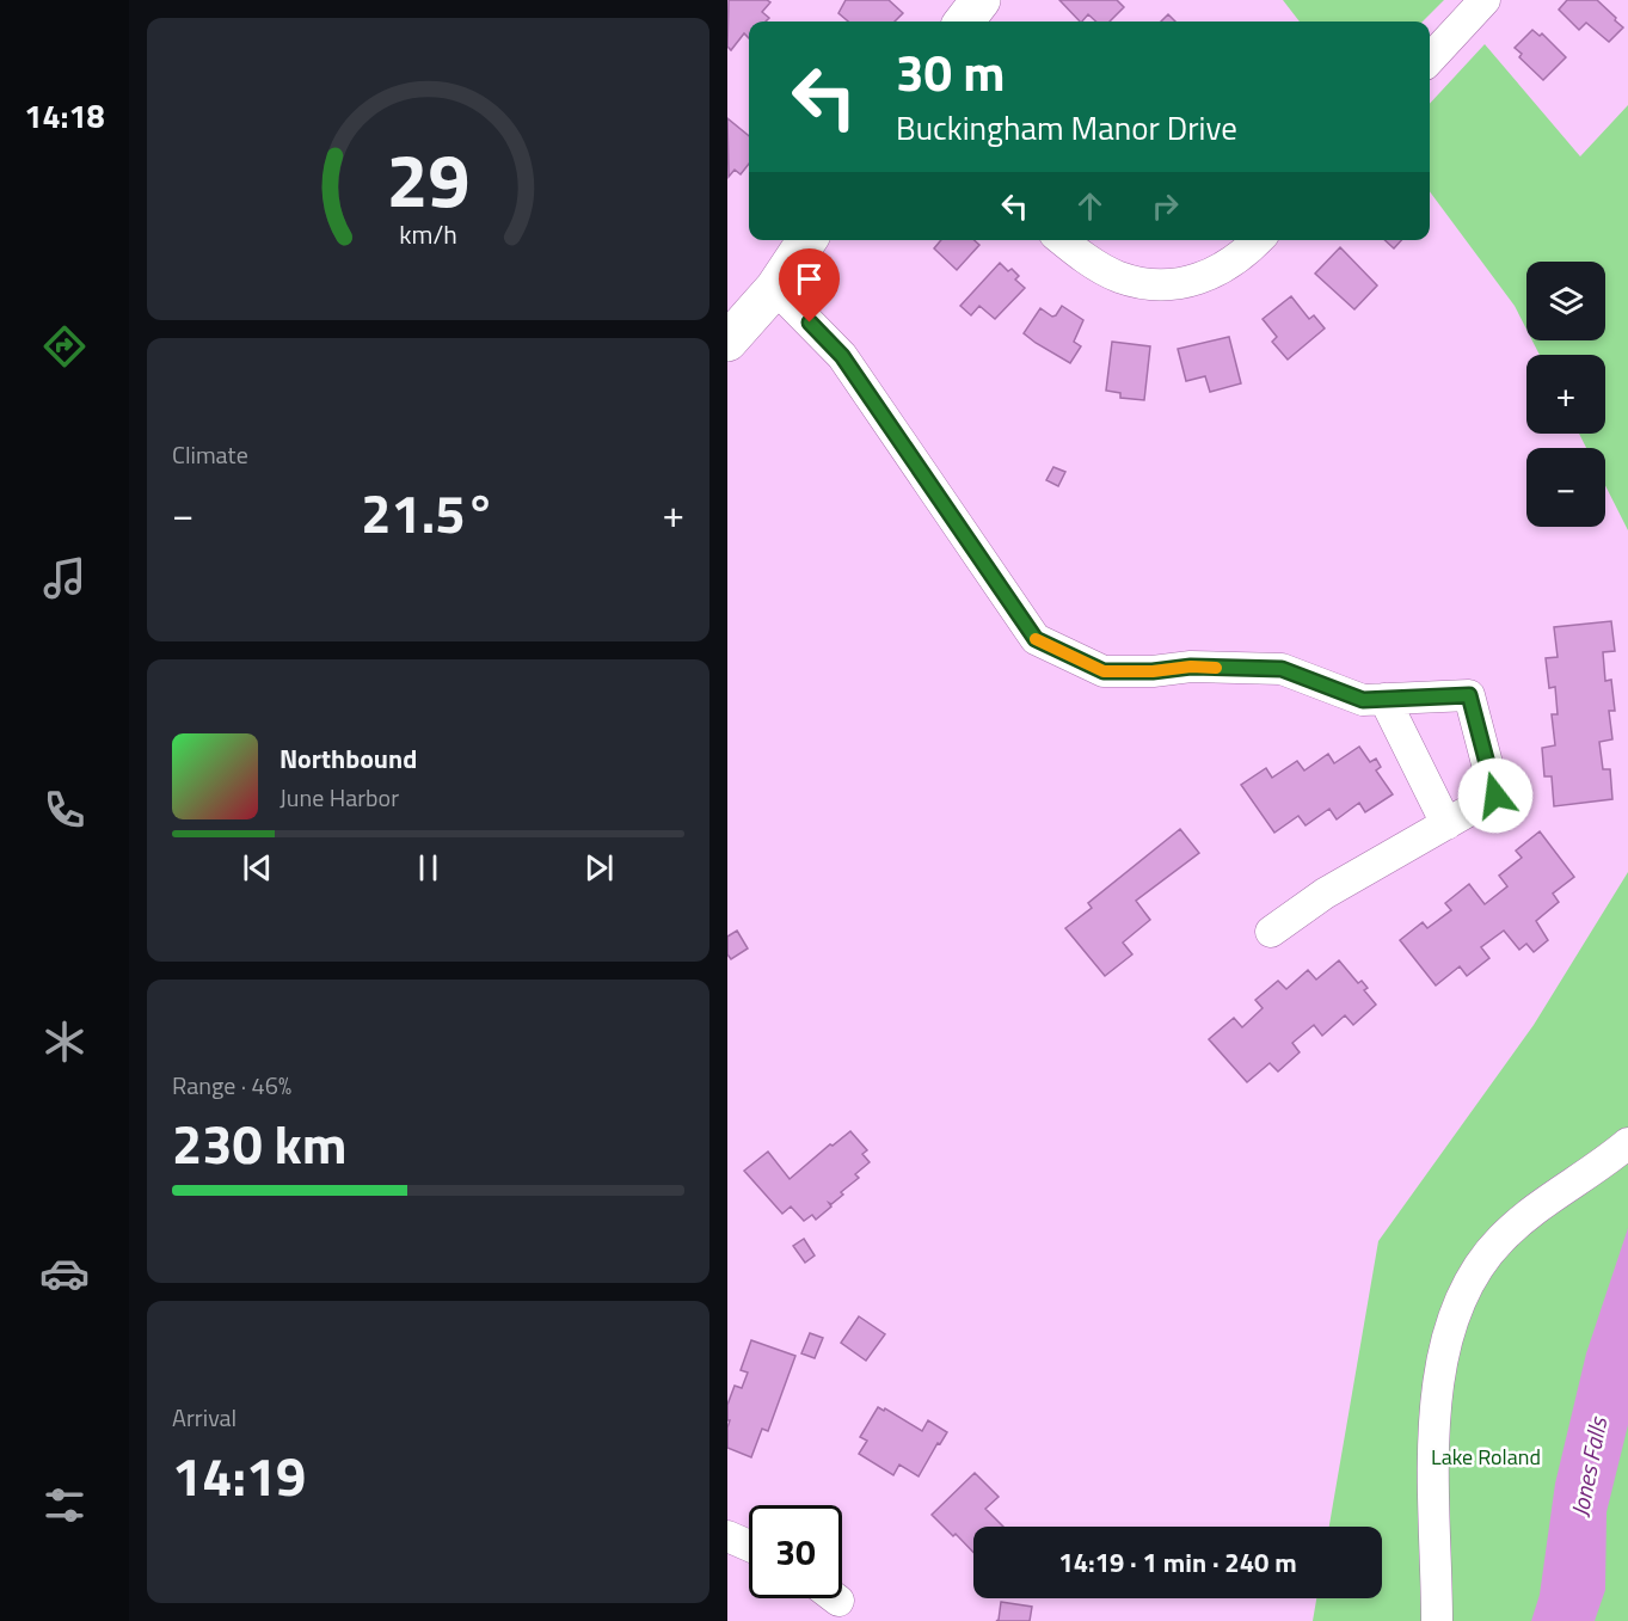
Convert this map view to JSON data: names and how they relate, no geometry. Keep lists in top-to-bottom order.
{
  "water": ["Jones Falls"],
  "parks": ["Lake Roland"],
  "page": {
    "tabs": "14:18",
    "turn": ["30 m", "Buckingham Manor Drive"],
    "map_buttons": ["+", "−"],
    "tile": [
      "Climate",
      ["Range · 46%", "230 km"],
      ["Arrival", "14:19"]
    ],
    "heat": ["−", "21.5°", "+"],
    "song": ["Northbound", "June Harbor"],
    "limit": "30",
    "trip": "14:19 · 1 min · 240 m",
    "gauge": ["29", "km/h"]
  }
}
